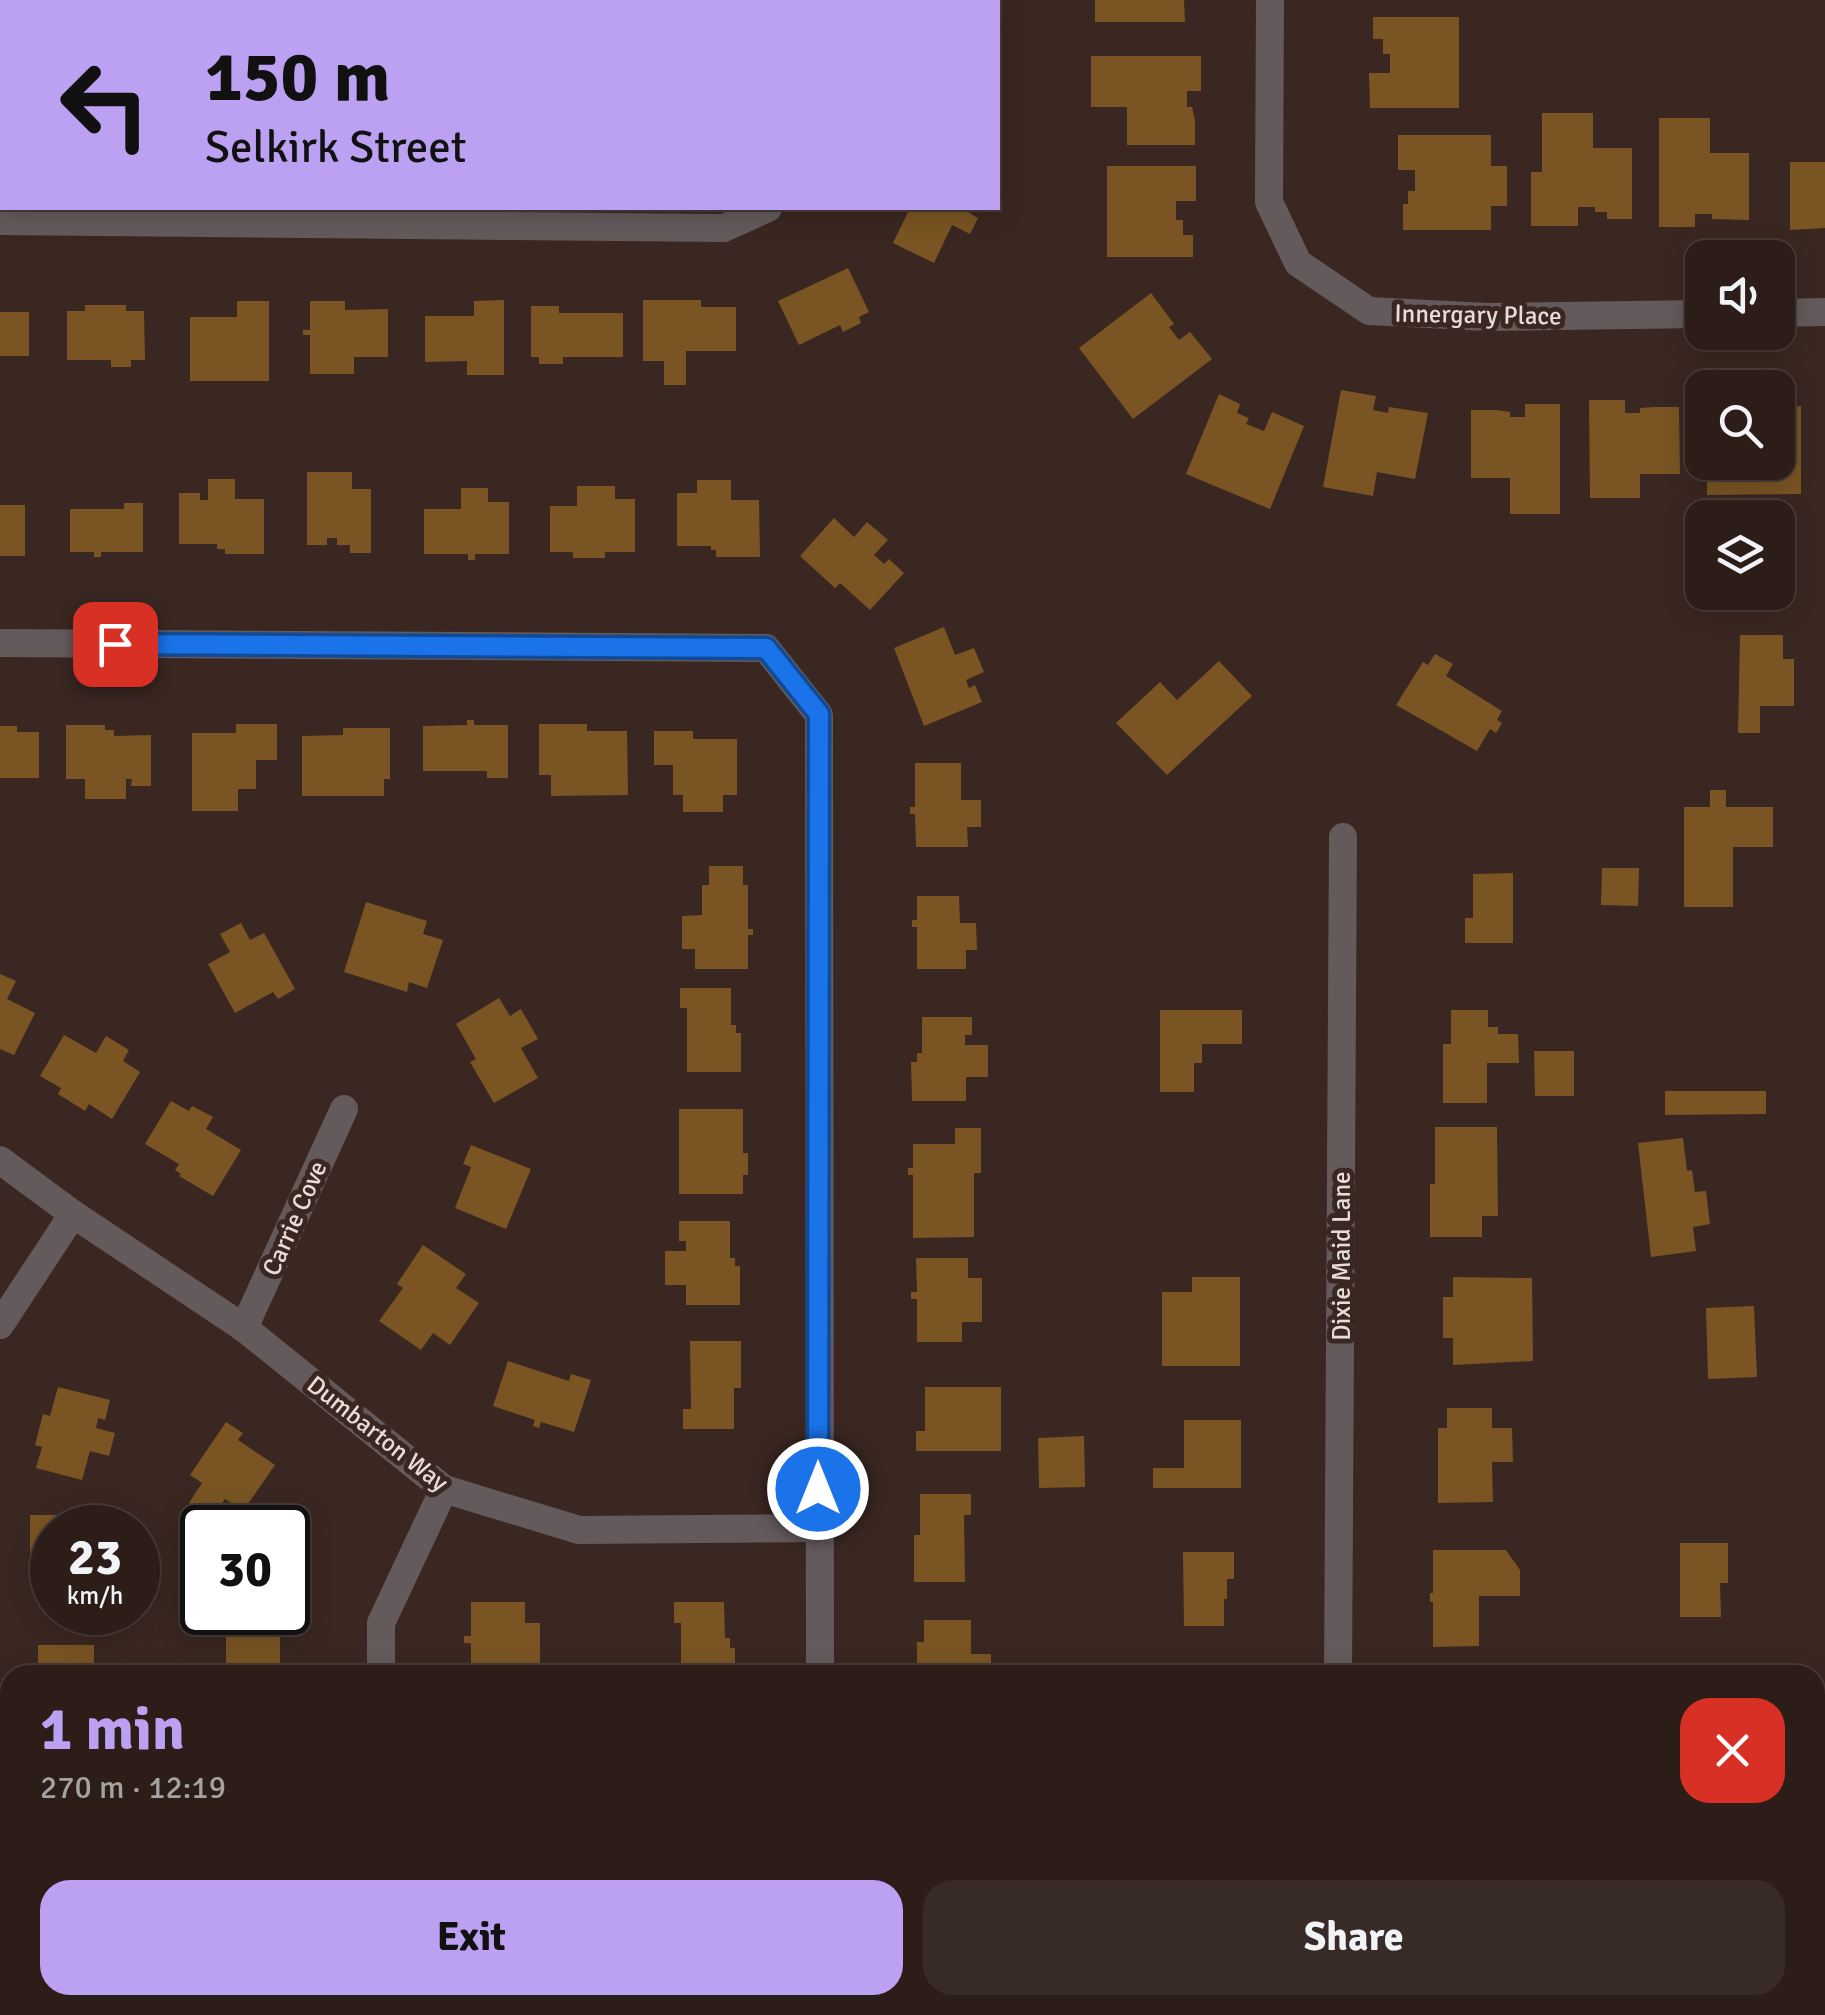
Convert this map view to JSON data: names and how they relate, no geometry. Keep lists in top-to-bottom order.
{
  "streets": {
    "street": [
      "Innergary Place",
      "Carrie Cove",
      "Dixie Maid Lane",
      "Dumbarton Way"
    ]
  },
  "crossings": [
    ["Carrie Cove", "Dumbarton Way"]
  ],
  "page": {
    "turn": ["150 m", "Selkirk Street"],
    "speed": "23 km/h",
    "limit": "30",
    "heading": ["1 min", "270 m · 12:19"],
    "buttons": ["Exit", "Share"]
  }
}
